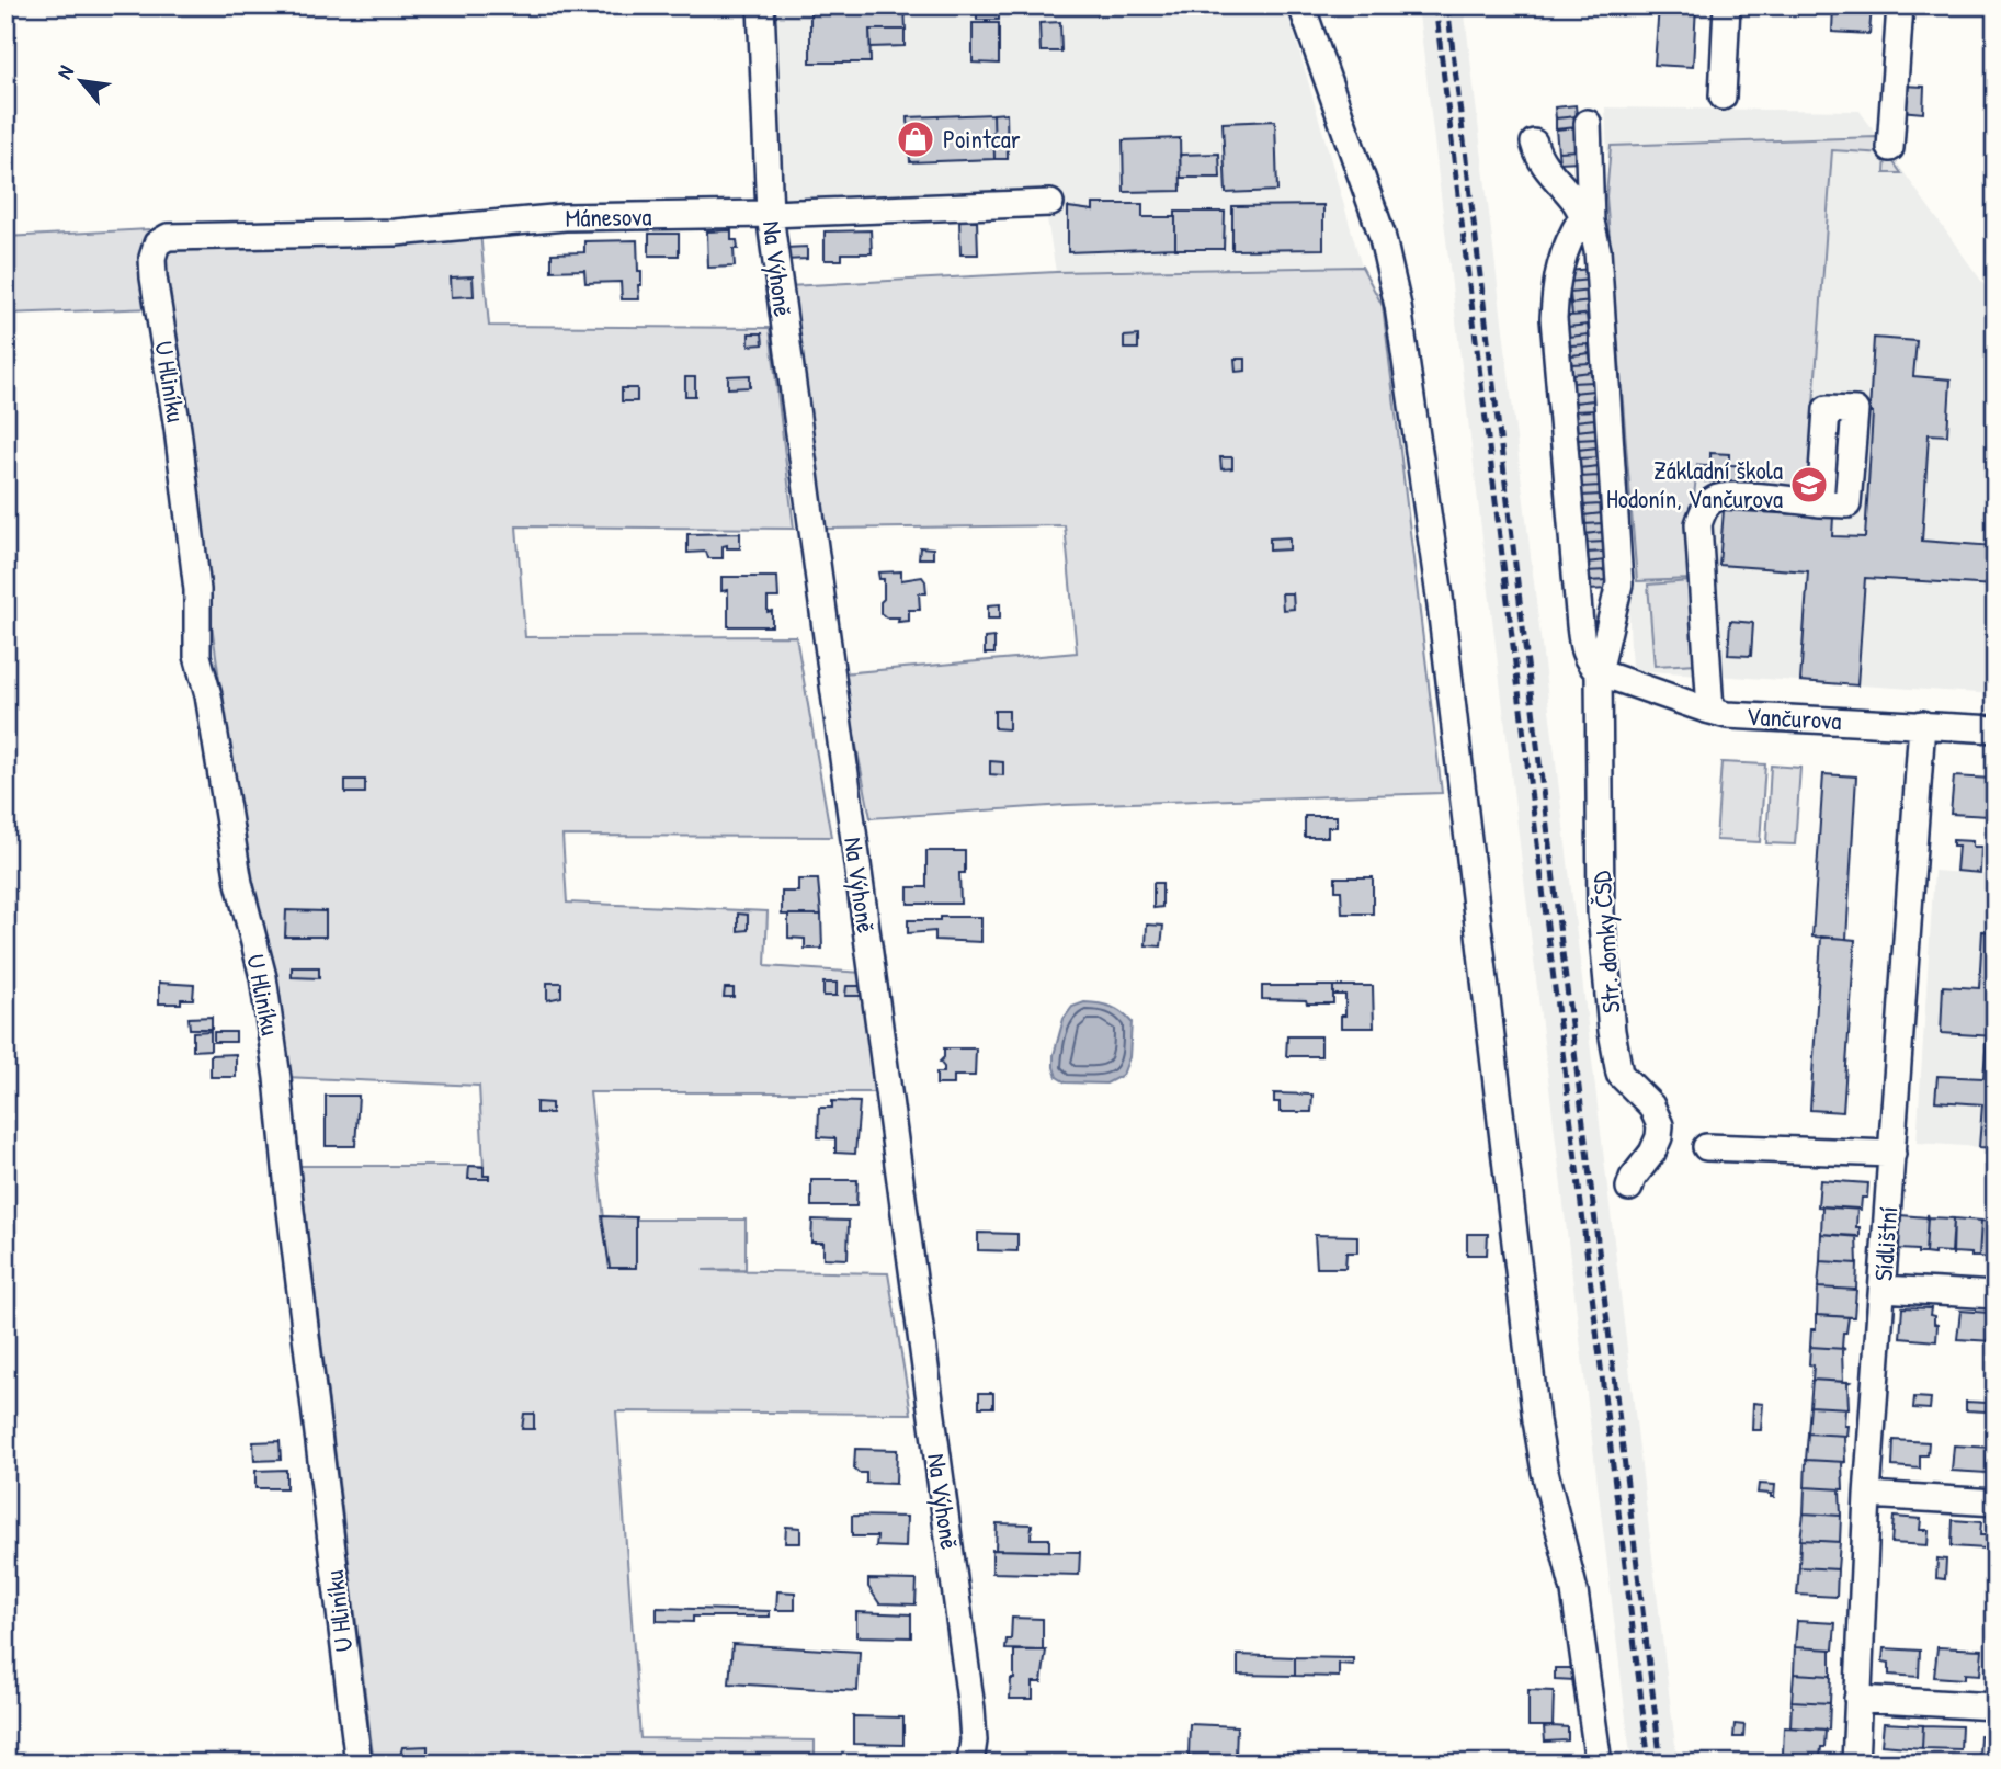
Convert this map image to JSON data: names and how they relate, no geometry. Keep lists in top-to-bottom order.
{
  "streets": {
    "street": [
      "Mánesova",
      "Na Výhoně",
      "U Hliníku",
      "Vančurova",
      "Str. domky ČSD",
      "Sídlištní"
    ]
  },
  "crossings": [
    ["Mánesova", "Na Výhoně"],
    ["Mánesova", "U Hliníku"],
    ["Vančurova", "Str. domky ČSD"],
    ["Vančurova", "Sídlištní"]
  ],
  "places": {
    "shop": ["Pointcar"],
    "school or university": ["Základní škola Hodonín, Vančurova"]
  },
  "north": "top left"
}
